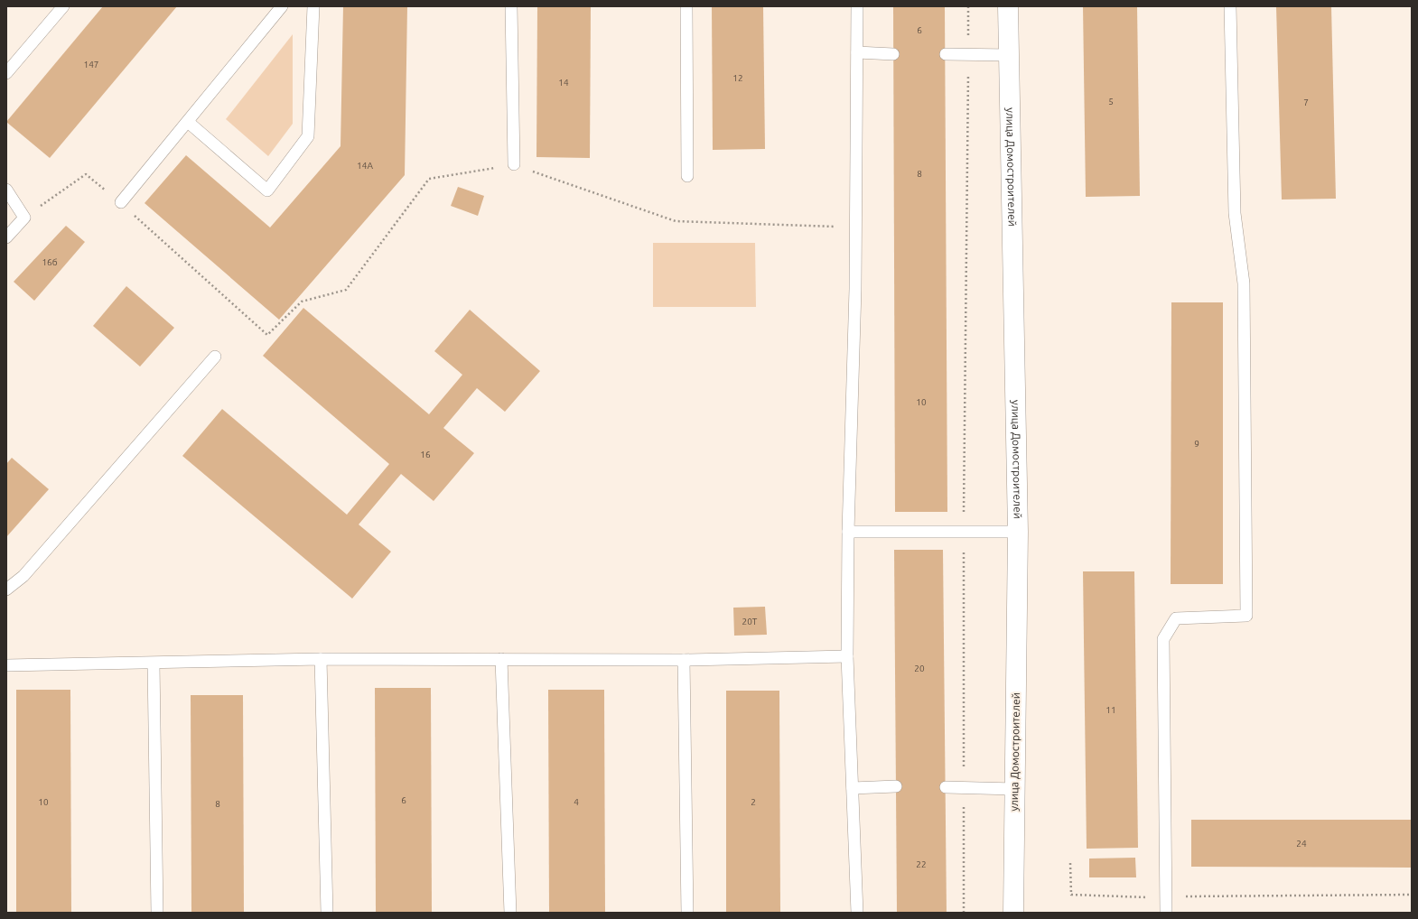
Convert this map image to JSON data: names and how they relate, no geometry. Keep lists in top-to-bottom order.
{
  "streets": {
    "street": ["улица Домостроителей"]
  },
  "house_numbers": [
    "6",
    "147",
    "12",
    "14",
    "5",
    "7",
    "14А",
    "8",
    "16б",
    "10",
    "9",
    "16",
    "20Т",
    "20",
    "11",
    "6",
    "10",
    "4",
    "2",
    "8",
    "24",
    "22"
  ]
}
